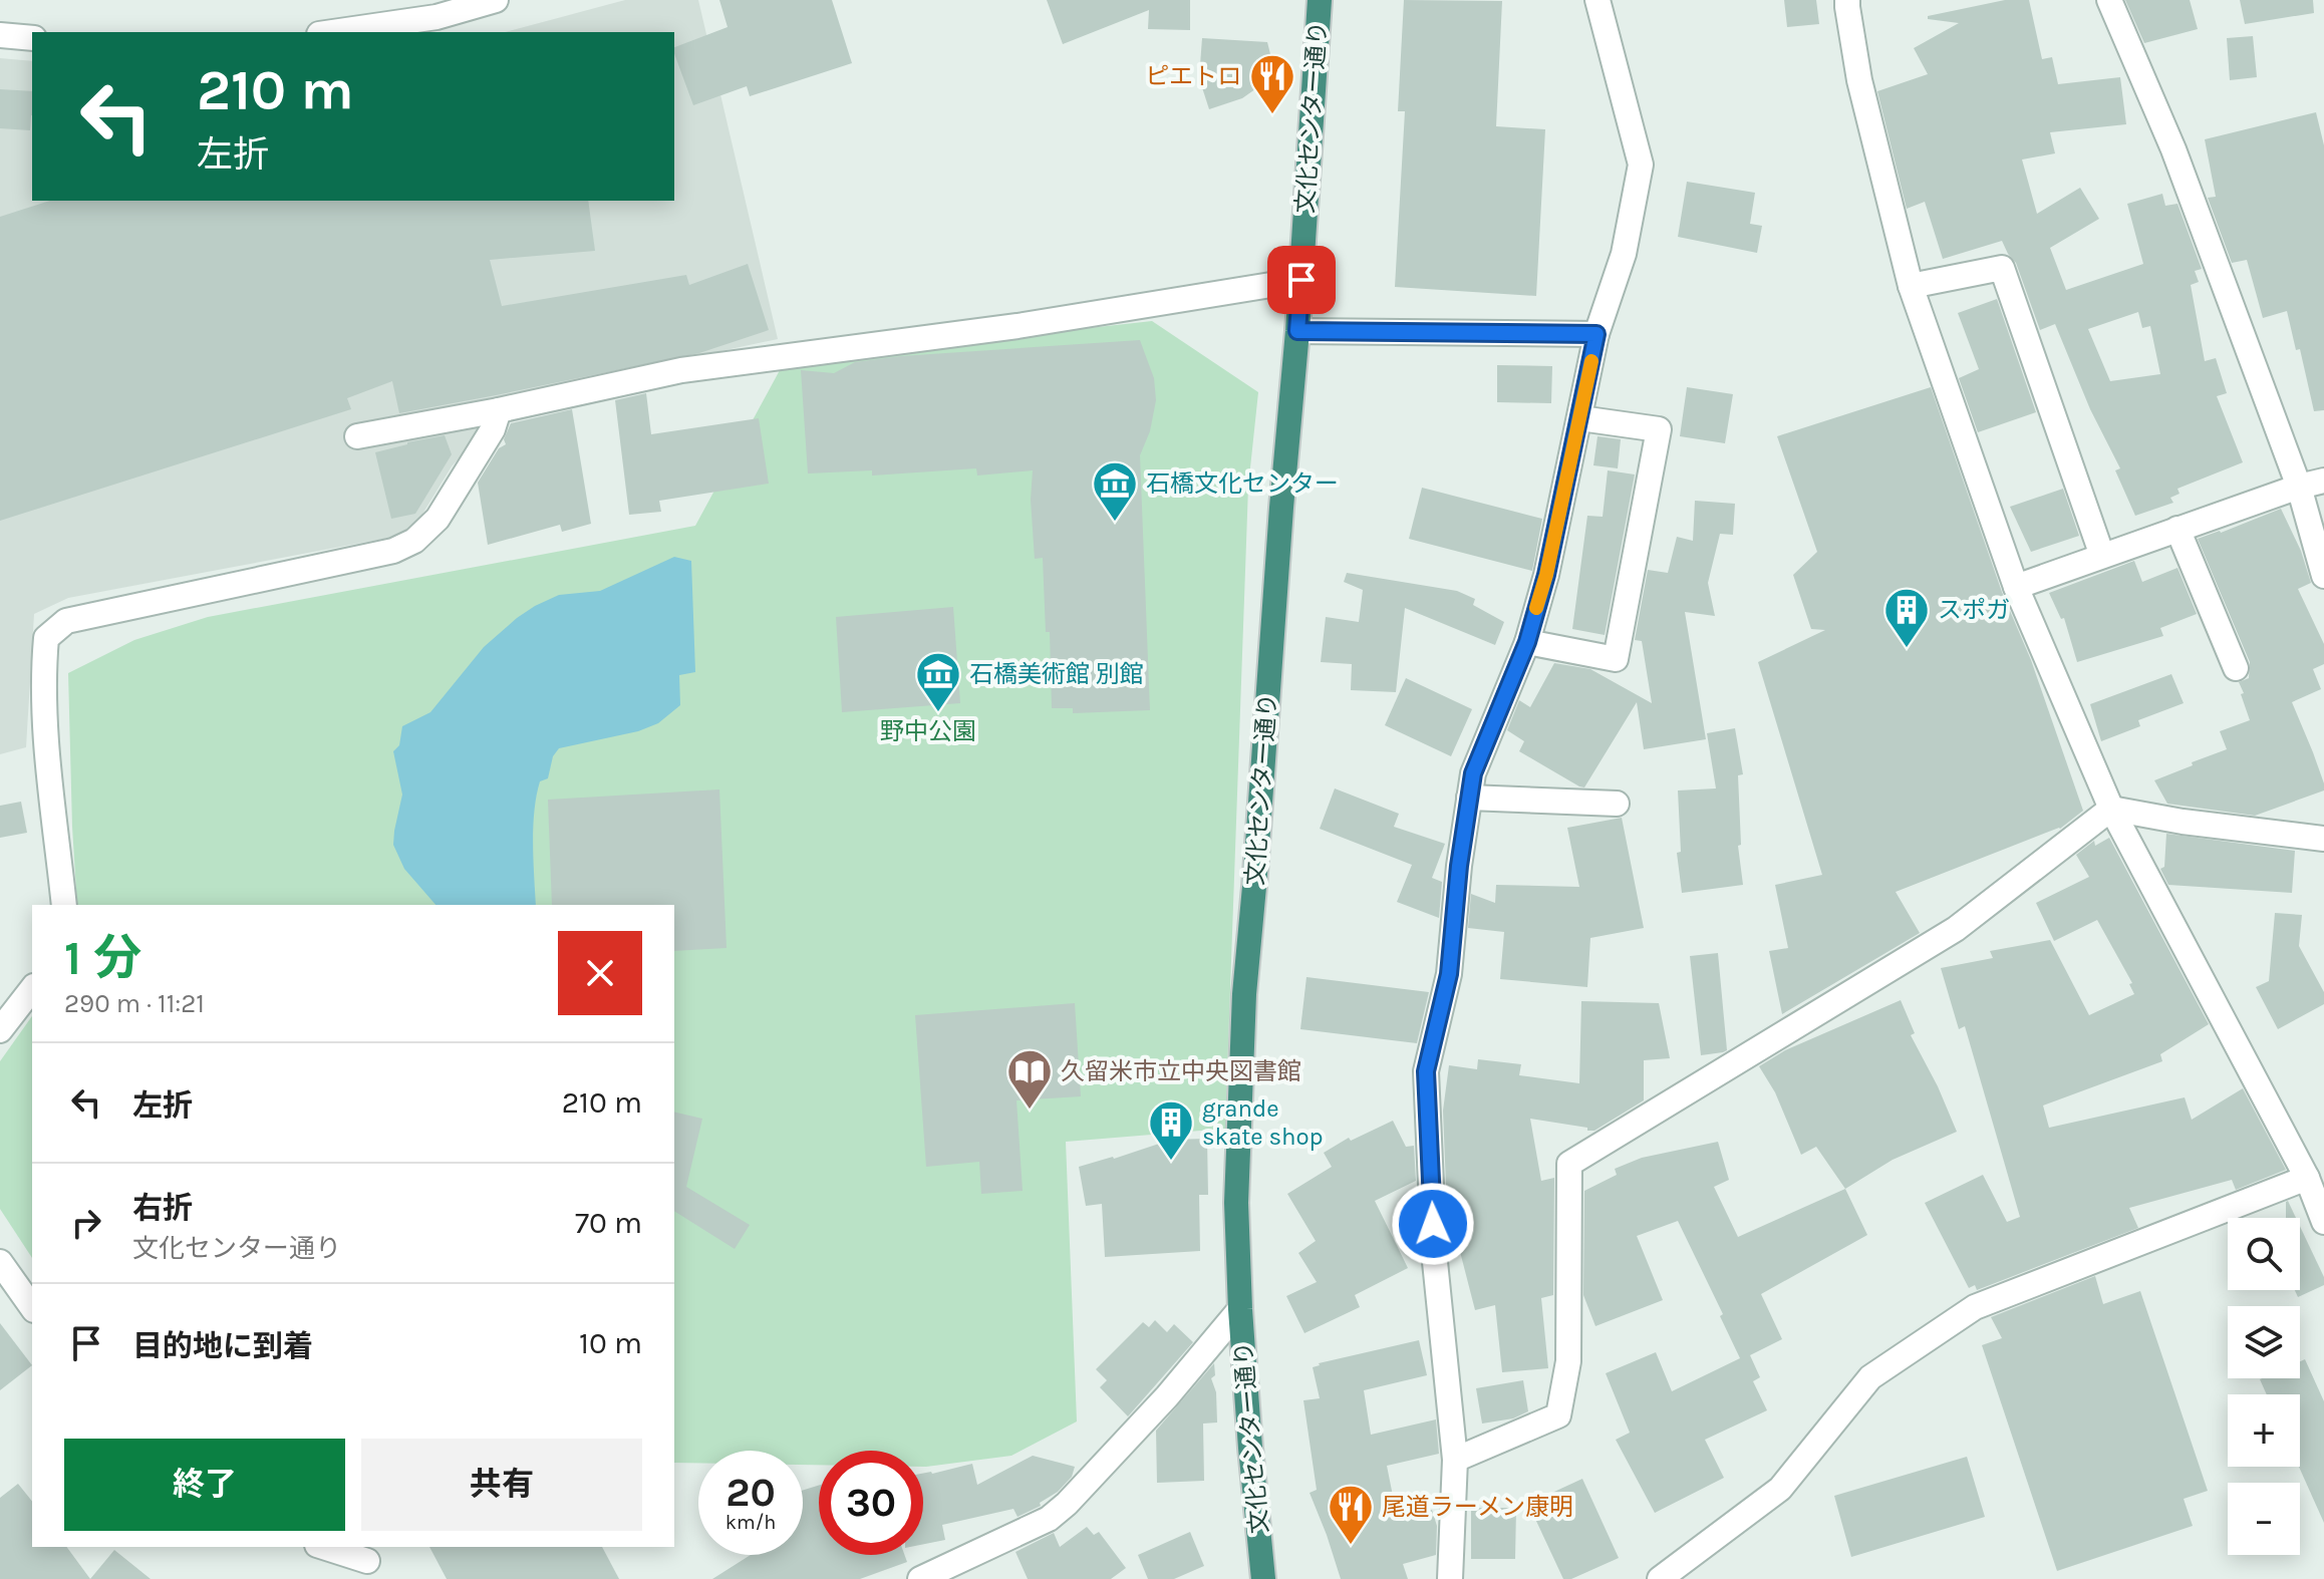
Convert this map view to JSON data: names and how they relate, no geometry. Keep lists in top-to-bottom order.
{
  "streets": {
    "highway": ["文化センター通り"]
  },
  "parks": ["野中公園"],
  "places": {
    "restaurant": ["ピエトロ", "尾道ラーメン康明"],
    "museum": ["石橋文化センター", "石橋美術館 別館"],
    "building": ["スポガ", "grande skate shop"],
    "library": ["久留米市立中央図書館"]
  },
  "page": {
    "turn": ["210 m", "左折"],
    "heading": ["1 分", "290 m · 11:21"],
    "list": [
      {
        "name": "左折",
        "value": "210 m"
      },
      {
        "name": "右折",
        "note": "文化センター通り",
        "value": "70 m"
      },
      {
        "name": "目的地に到着",
        "value": "10 m"
      }
    ],
    "map_buttons": ["+", "−"],
    "buttons": ["終了", "共有"],
    "speed": "20 km/h",
    "limit": "30"
  }
}
